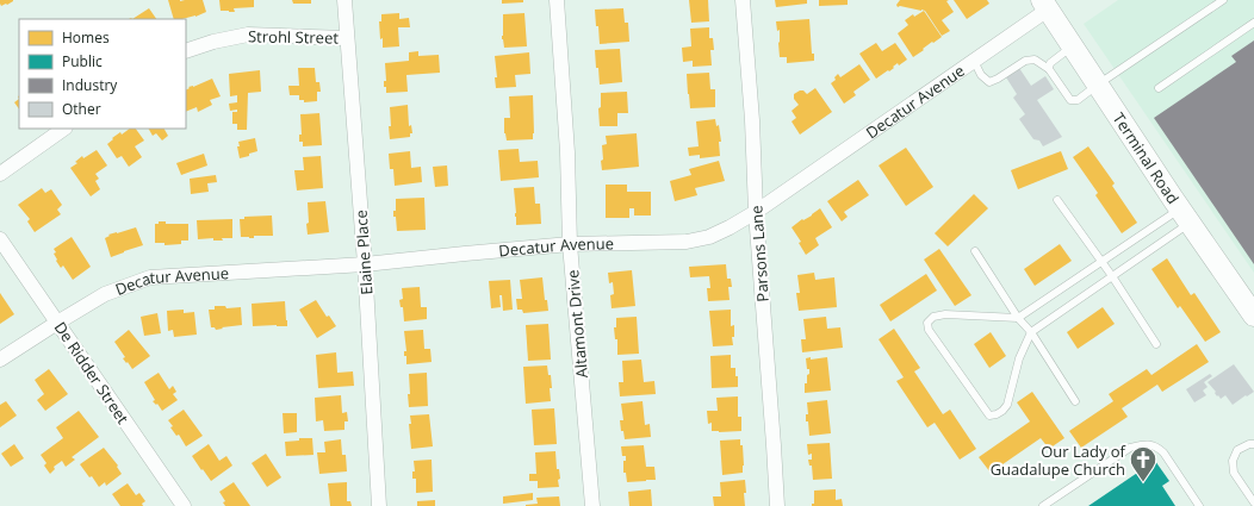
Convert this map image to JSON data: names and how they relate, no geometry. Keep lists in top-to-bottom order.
{
  "streets": {
    "main road": ["Terminal Road"],
    "street": [
      "Strohl Street",
      "Decatur Avenue",
      "Elaine Place",
      "Parsons Lane",
      "Altamont Drive",
      "De Ridder Street"
    ]
  },
  "crossings": [
    ["Strohl Street", "Elaine Place"],
    ["Decatur Avenue", "Terminal Road"],
    ["Decatur Avenue", "Elaine Place"],
    ["Decatur Avenue", "Parsons Lane"],
    ["Decatur Avenue", "Altamont Drive"],
    ["Decatur Avenue", "De Ridder Street"]
  ],
  "places": {
    "church": ["Our Lady of Guadalupe Church"]
  },
  "legend": [
    "Homes",
    "Public",
    "Industry",
    "Other"
  ]
}
